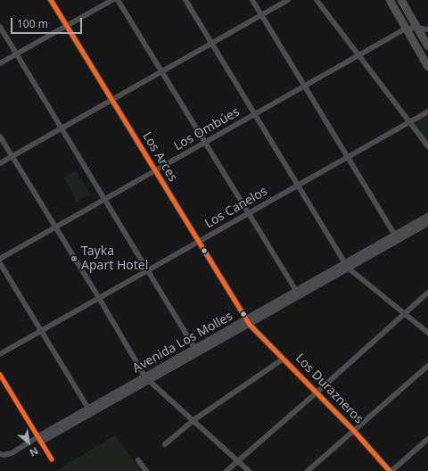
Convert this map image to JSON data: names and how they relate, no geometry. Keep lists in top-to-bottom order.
{
  "streets": {
    "street": [
      "Los Ombúes",
      "Los Arces",
      "Los Canelos",
      "Avenida Los Molles",
      "Los Durazneros"
    ]
  },
  "crossings": [
    ["Los Ombúes", "Los Arces"],
    ["Los Arces", "Los Canelos"],
    ["Los Arces", "Avenida Los Molles"],
    ["Los Arces", "Los Durazneros"],
    ["Avenida Los Molles", "Los Durazneros"]
  ],
  "places": ["Tayka Apart Hotel"],
  "scale_bar": "100 m",
  "north": "bottom right"
}
